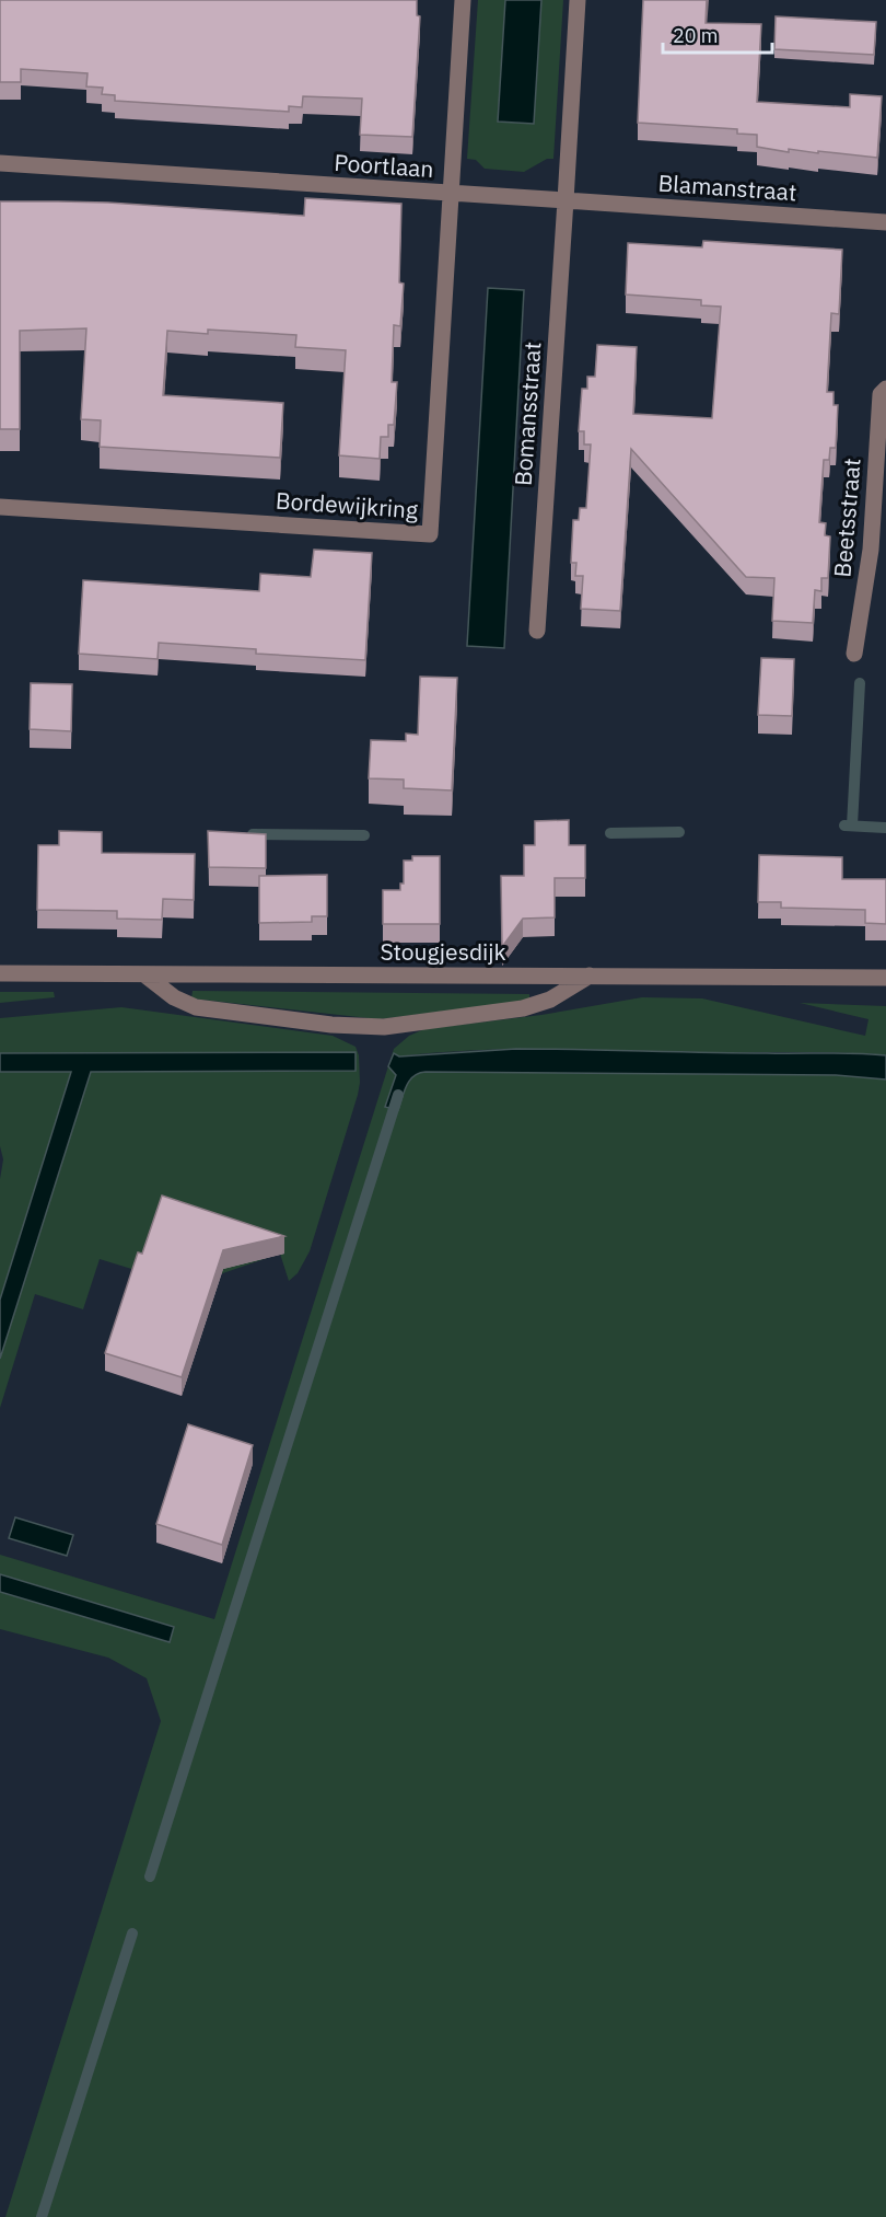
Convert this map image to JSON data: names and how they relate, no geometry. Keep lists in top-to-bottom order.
{
  "streets": {
    "street": [
      "Poortlaan",
      "Blamanstraat",
      "Bomansstraat",
      "Bordewijkring",
      "Beetsstraat",
      "Stougjesdijk"
    ]
  },
  "crossings": [
    ["Poortlaan", "Blamanstraat"],
    ["Poortlaan", "Bomansstraat"],
    ["Poortlaan", "Bordewijkring"],
    ["Blamanstraat", "Bomansstraat"]
  ],
  "scale_bar": "20 m"
}
